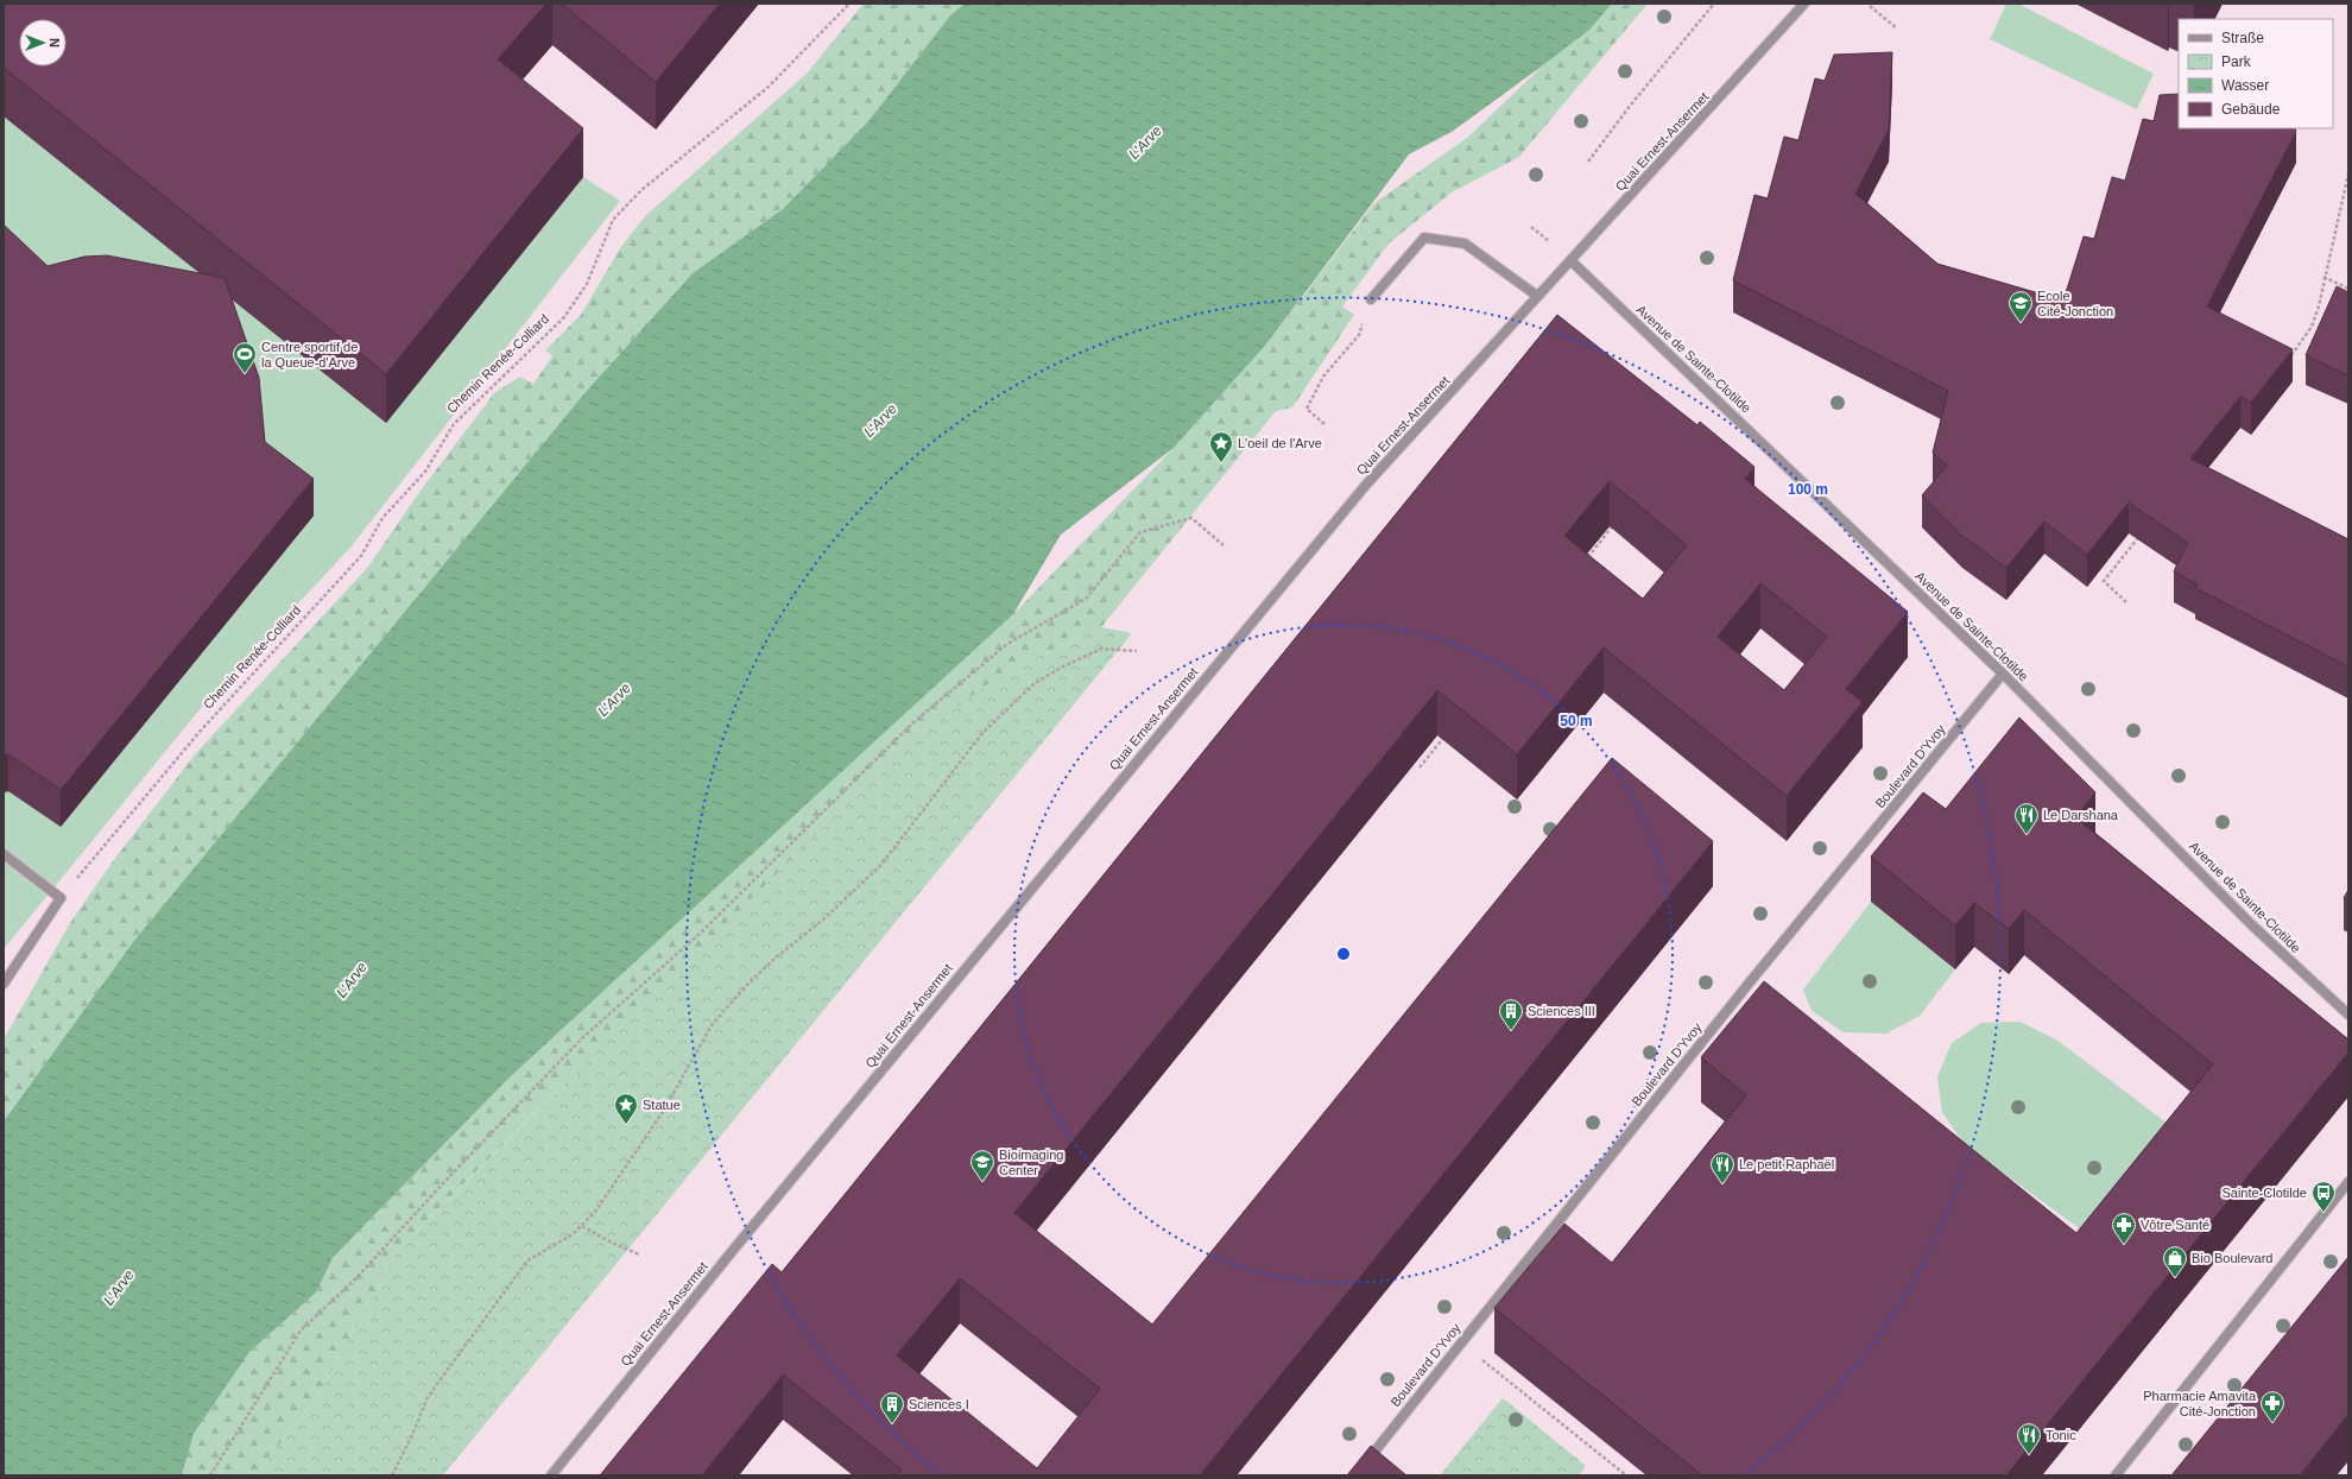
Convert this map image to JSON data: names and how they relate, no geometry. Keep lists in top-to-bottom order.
{
  "streets": {
    "street": ["Quai Ernest-Ansermet", "Avenue de Sainte-Clotilde", "Boulevard D'Yvoy"],
    "path": ["Chemin Renée-Colliard"]
  },
  "crossings": [
    ["Quai Ernest-Ansermet", "Avenue de Sainte-Clotilde"],
    ["Avenue de Sainte-Clotilde", "Boulevard D'Yvoy"]
  ],
  "water": ["L'Arve"],
  "places": {
    "school or university": ["Ecole Cité-Jonction", "Bioimaging Center"],
    "sports": ["Centre sportif de la Queue-d'Arve"],
    "place": ["L'oeil de l'Arve", "Statue"],
    "restaurant": ["Le Darshana", "Le petit Raphaël", "Tonic"],
    "building": ["Sciences III", "Sciences I"],
    "bus stop": ["Sainte-Clotilde"],
    "pharmacy": ["Vôtre Santé", "Pharmacie Amavita Cité-Jonction"],
    "shop": ["Bio Boulevard"]
  },
  "legend": [
    "Straße",
    "Park",
    "Wasser",
    "Gebäude"
  ],
  "north": "right",
  "rings": ["100 m", "50 m"]
}
